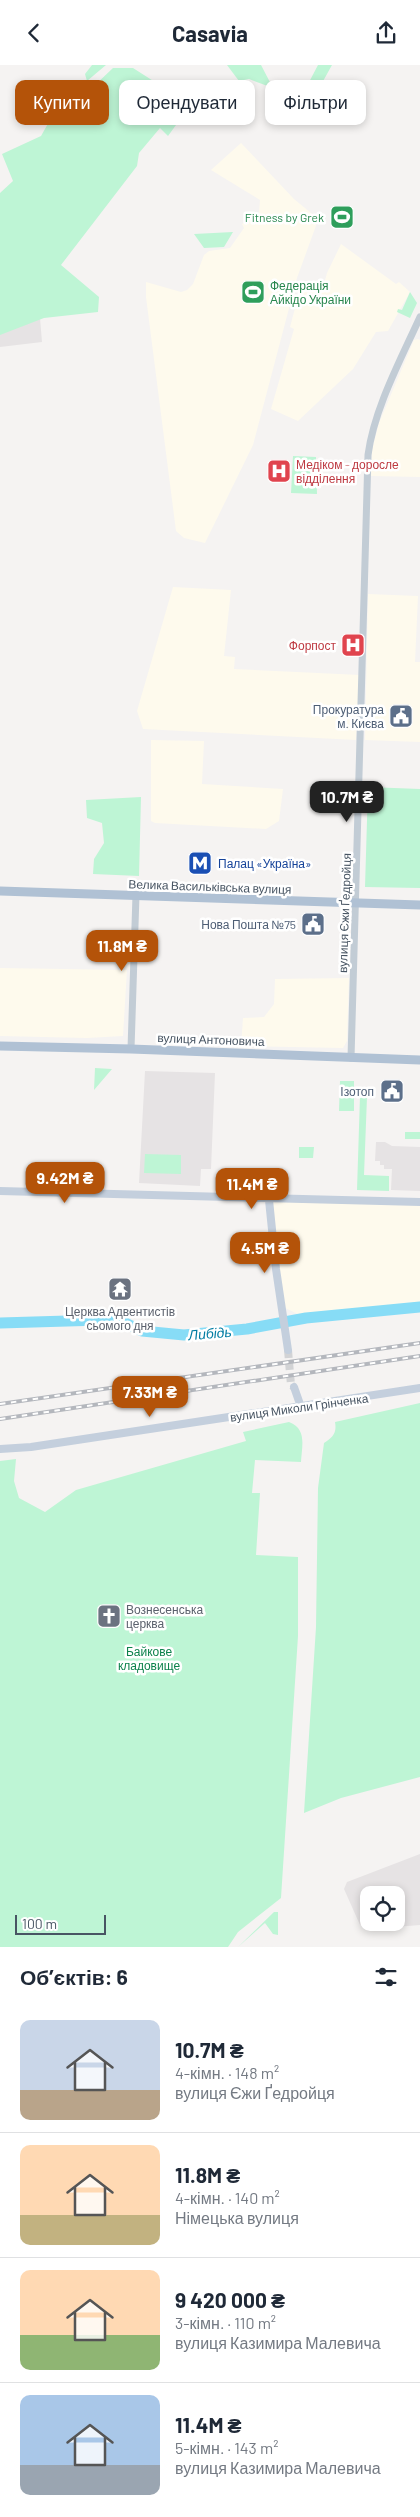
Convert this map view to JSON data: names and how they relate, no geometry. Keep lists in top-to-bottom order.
{
  "streets": {
    "main road": ["Велика Васильківська вулиця", "вулиця Антоновича", "вулиця Миколи Грінченка"],
    "street": ["вулиця Єжи Ґедройця"]
  },
  "crossings": [
    ["Велика Васильківська вулиця", "вулиця Єжи Ґедройця"],
    ["вулиця Єжи Ґедройця", "вулиця Антоновича"]
  ],
  "water": ["Либідь"],
  "parks": ["Байкове кладовище"],
  "places": {
    "sports": ["Fitness by Grek", "Федерація Айкідо України"],
    "hospital": ["Медіком - доросле відділення", "Форпост"],
    "public building": ["Прокуратура м. Києва", "Нова Пошта №75", "Ізотоп"],
    "metro station": ["Палац «Україна»"],
    "temple": ["Церква Адвентистів сьомого дня"],
    "church": ["Вознесенська церква"]
  },
  "scale_bar": "100 m",
  "page": {
    "header": "Casavia",
    "chip": ["Купити", "Орендувати", "Фільтри"],
    "price": [
      "10.7M ₴",
      "11.8M ₴",
      "9.42M ₴",
      "11.4M ₴",
      "4.5M ₴",
      "7.33M ₴"
    ],
    "scale": "100 m",
    "heading": "Об’єктів: 6",
    "list": [
      {
        "name": "10.7M ₴",
        "note": "4-кімн. · 148 m² · вулиця Єжи Ґедройця"
      },
      {
        "name": "11.8M ₴",
        "note": "4-кімн. · 140 m² · Німецька вулиця"
      },
      {
        "name": "9 420 000 ₴",
        "note": "3-кімн. · 110 m² · вулиця Казимира Малевича"
      },
      {
        "name": "11.4M ₴",
        "note": "5-кімн. · 143 m² · вулиця Казимира Малевича"
      }
    ]
  }
}
